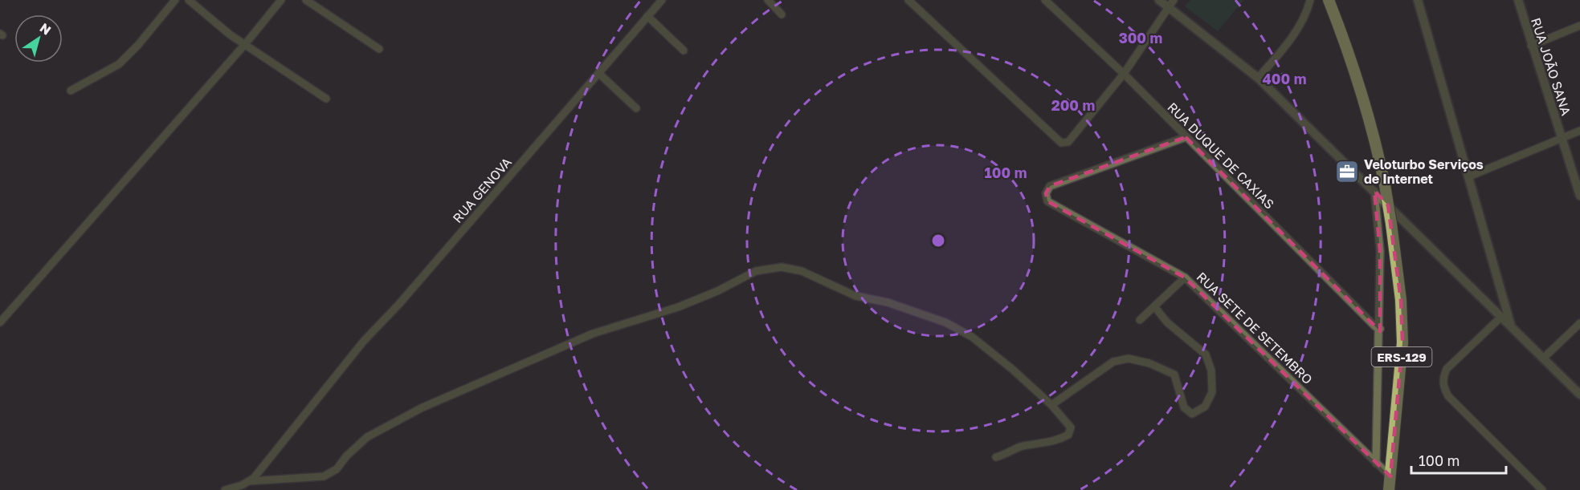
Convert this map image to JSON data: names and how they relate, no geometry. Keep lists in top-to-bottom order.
{
  "streets": {
    "main road": ["ERS-129"],
    "street": [
      "RUA JOÃO SANA",
      "RUA DUQUE DE CAXIAS",
      "RUA GENOVA",
      "RUA SETE DE SETEMBRO"
    ]
  },
  "crossings": [
    ["RUA DUQUE DE CAXIAS", "RUA SETE DE SETEMBRO"],
    ["RUA SETE DE SETEMBRO", "ERS-129"]
  ],
  "places": {
    "office": ["Veloturbo Serviços de Internet"]
  },
  "scale_bar": "100 m",
  "north": "top right",
  "rings": [
    "300 m",
    "400 m",
    "200 m",
    "100 m"
  ]
}
